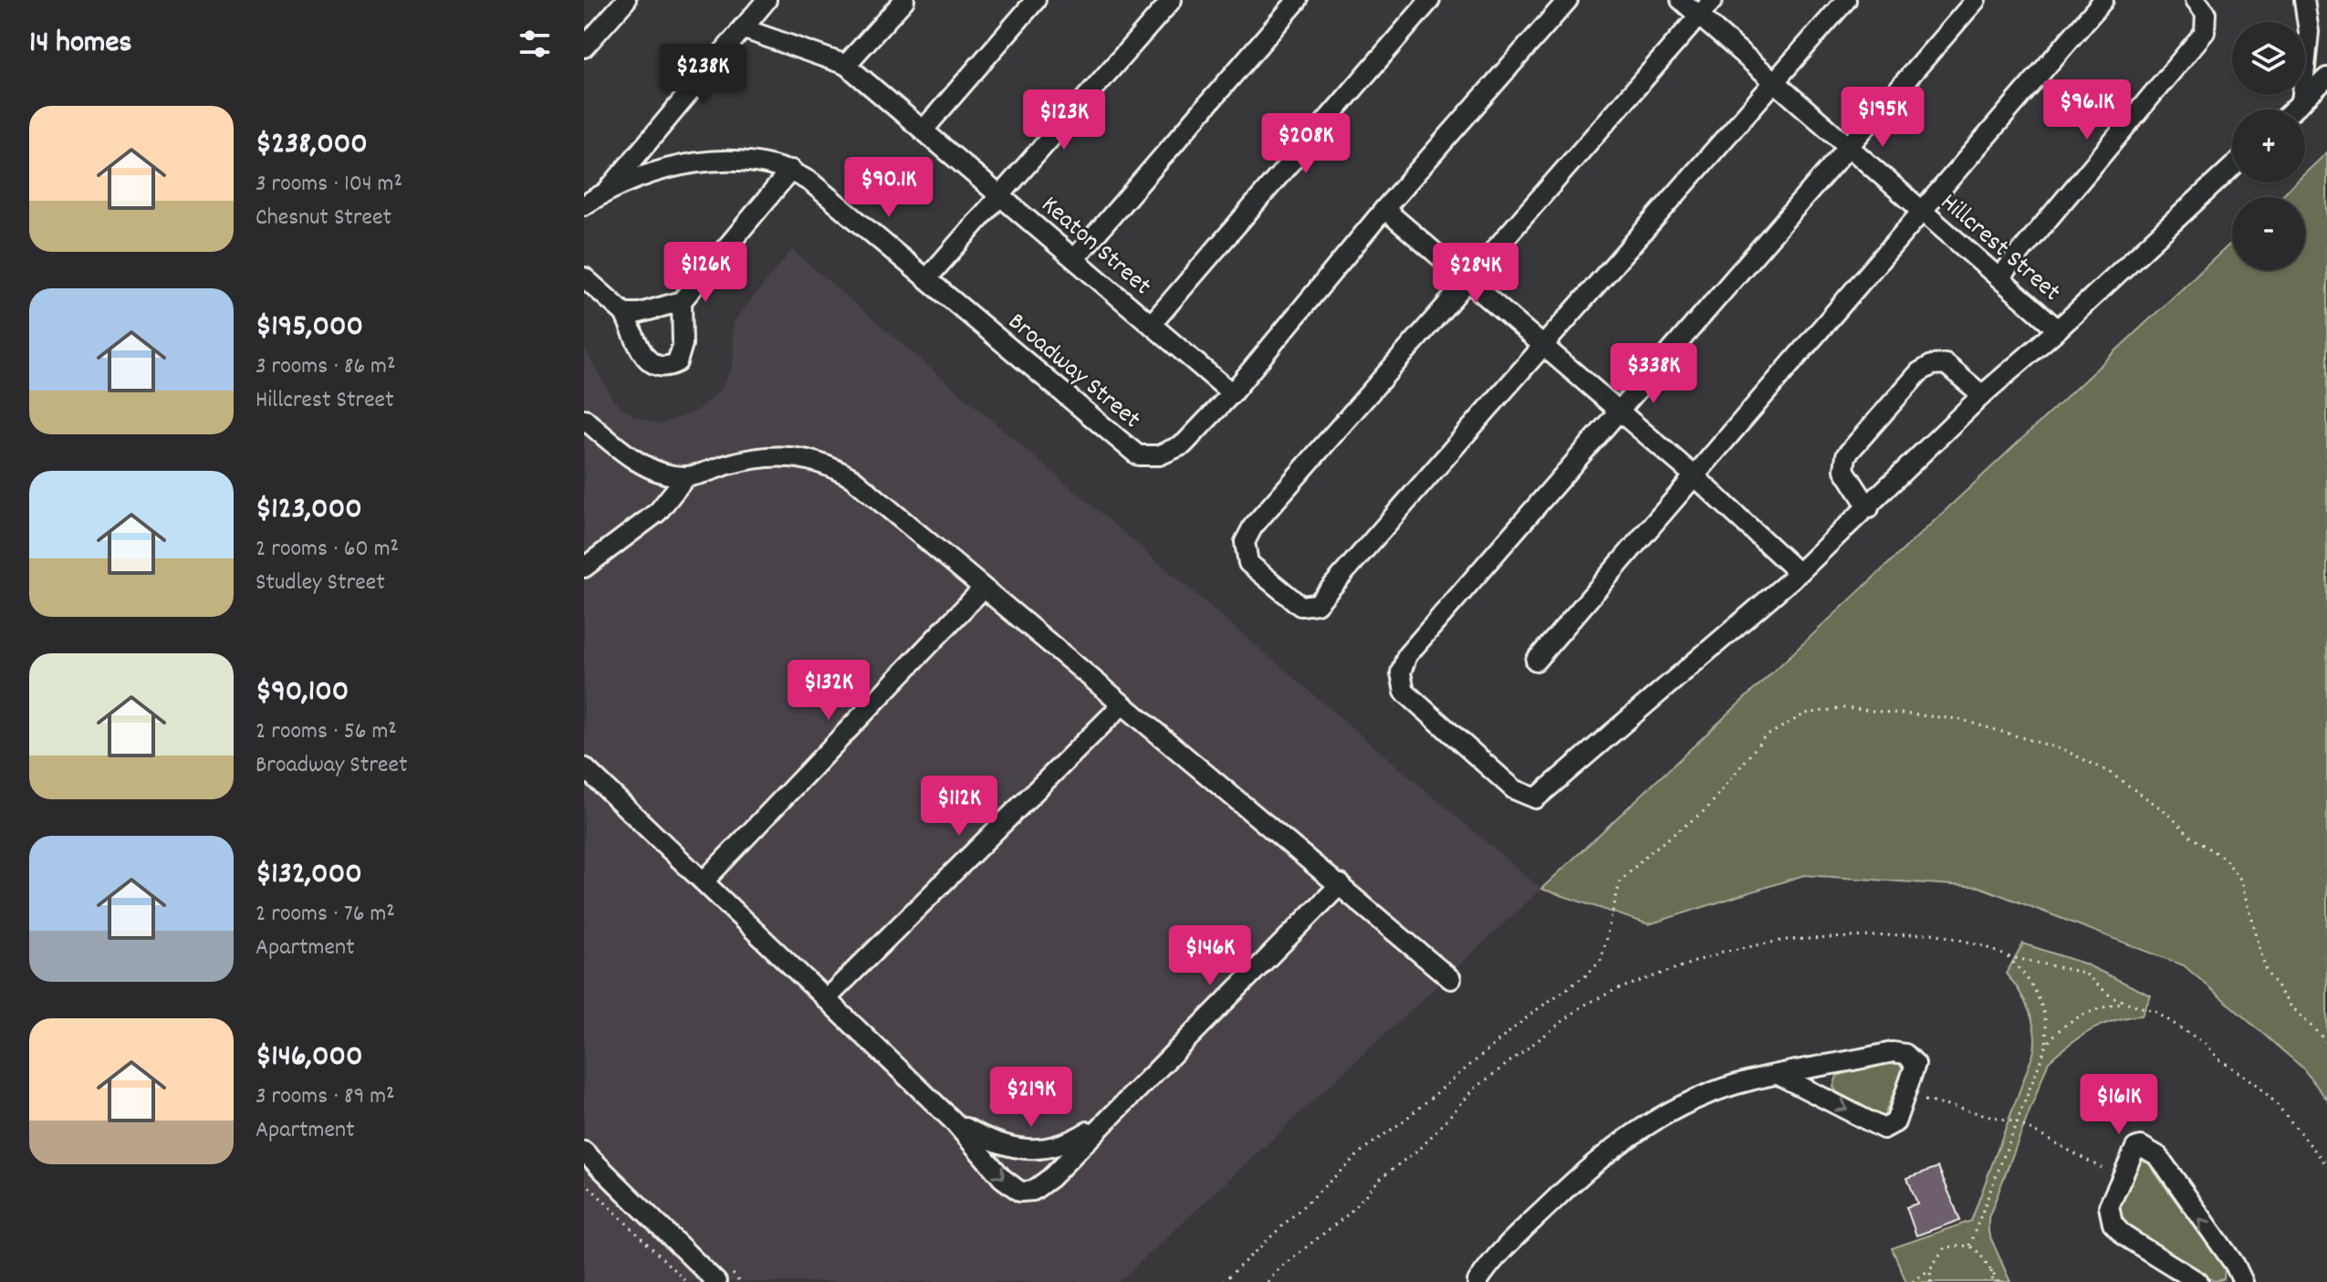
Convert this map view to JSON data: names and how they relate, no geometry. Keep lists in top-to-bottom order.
{
  "streets": {
    "street": ["Keaton Street", "Hillcrest Street", "Broadway Street"]
  },
  "crossings": [
    ["Keaton Street", "Broadway Street"]
  ],
  "page": {
    "heading": "14 homes",
    "map_buttons": ["+", "−"],
    "price": [
      "$238K",
      "$96.1K",
      "$195K",
      "$123K",
      "$208K",
      "$90.1K",
      "$126K",
      "$284K",
      "$338K",
      "$132K",
      "$112K",
      "$146K",
      "$219K",
      "$161K"
    ],
    "list": [
      {
        "name": "$238,000",
        "note": "3 rooms · 104 m² · Chesnut Street"
      },
      {
        "name": "$195,000",
        "note": "3 rooms · 86 m² · Hillcrest Street"
      },
      {
        "name": "$123,000",
        "note": "2 rooms · 60 m² · Studley Street"
      },
      {
        "name": "$90,100",
        "note": "2 rooms · 56 m² · Broadway Street"
      },
      {
        "name": "$132,000",
        "note": "2 rooms · 76 m² · Apartment"
      },
      {
        "name": "$146,000",
        "note": "3 rooms · 89 m² · Apartment"
      }
    ]
  }
}
